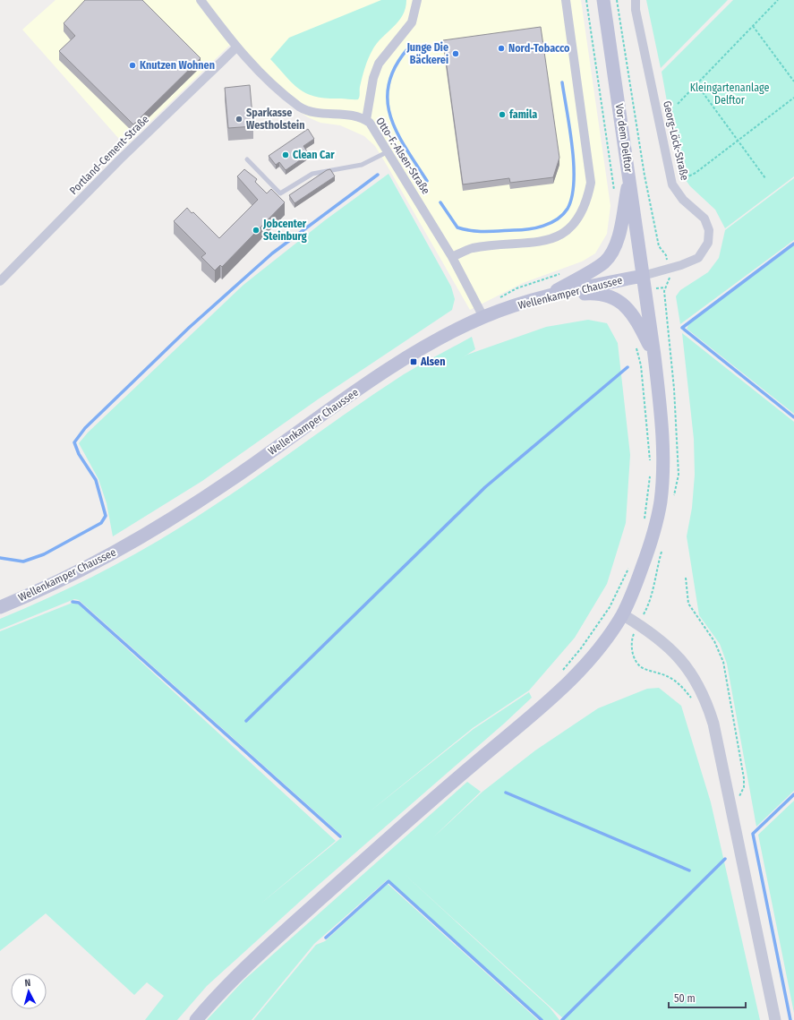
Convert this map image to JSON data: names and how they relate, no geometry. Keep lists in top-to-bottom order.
{
  "streets": {
    "main road": ["Vor dem Delftor", "Wellenkamper Chaussee"],
    "street": ["Georg-Löck-Straße", "Portland-Cement-Straße", "Otto-F.-Alsen-Straße"]
  },
  "crossings": [
    ["Vor dem Delftor", "Georg-Löck-Straße"],
    ["Vor dem Delftor", "Wellenkamper Chaussee"],
    ["Georg-Löck-Straße", "Wellenkamper Chaussee"],
    ["Portland-Cement-Straße", "Otto-F.-Alsen-Straße"],
    ["Otto-F.-Alsen-Straße", "Wellenkamper Chaussee"]
  ],
  "parks": ["Kleingartenanlage Delftor"],
  "places": {
    "other": [
      "Nord-Tobacco",
      "Junge Die Bäckerei",
      "Knutzen Wohnen",
      "famila",
      "Sparkasse Westholstein",
      "Clean Car",
      "Jobcenter Steinburg"
    ],
    "transit": ["Alsen"]
  },
  "scale_bar": "50 m",
  "north": "top"
}
